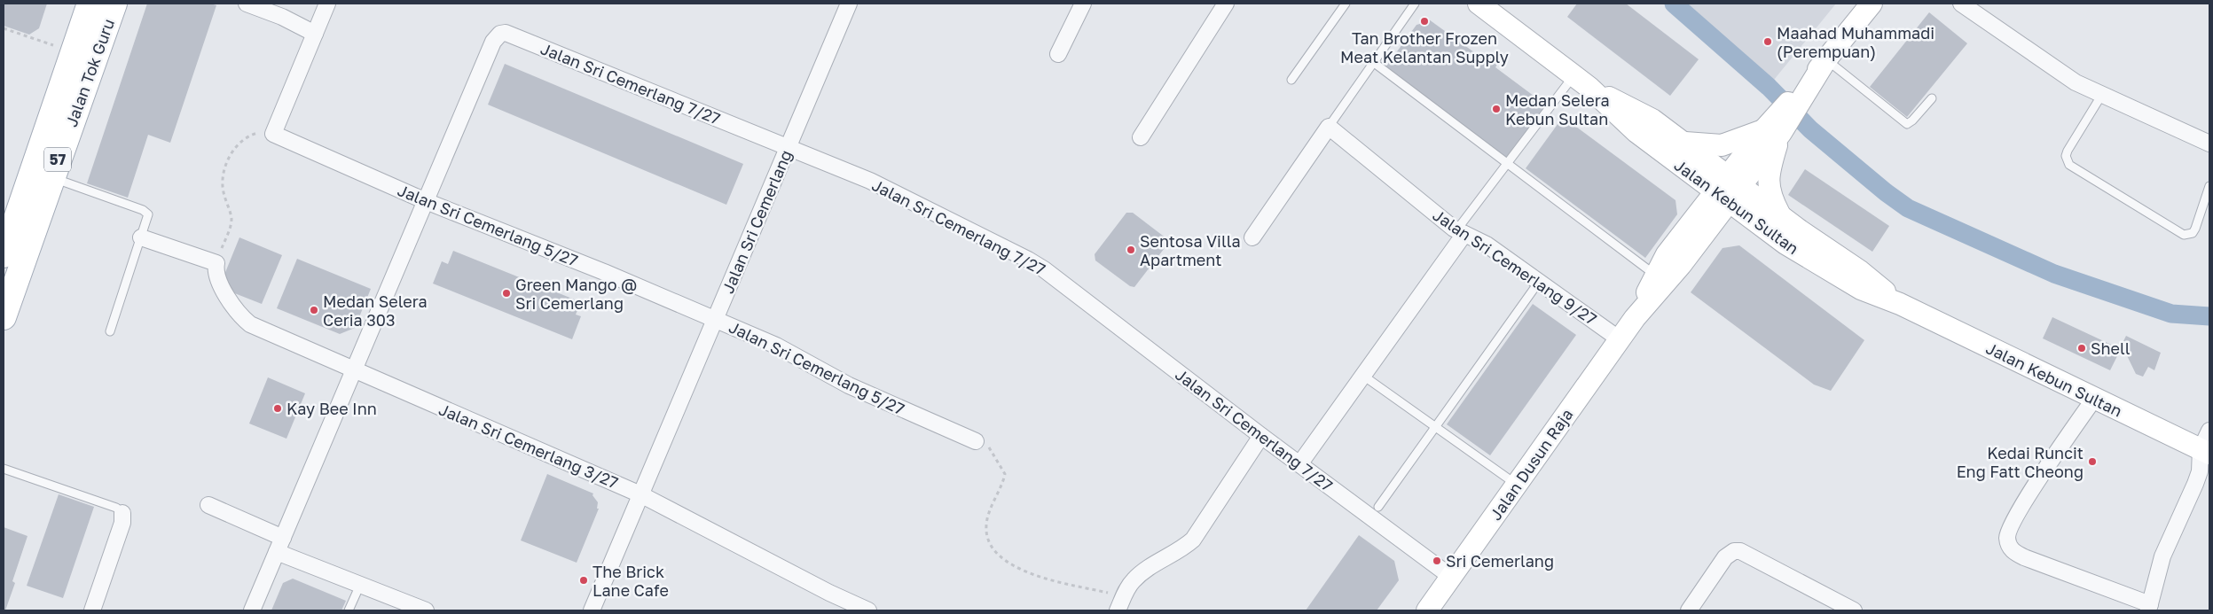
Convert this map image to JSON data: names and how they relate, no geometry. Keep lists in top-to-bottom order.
{
  "streets": {
    "main road": [
      "Jalan Tok Guru",
      "57",
      "Jalan Kebun Sultan",
      "Jalan Dusun Raja"
    ],
    "street": [
      "Jalan Sri Cemerlang 7/27",
      "Jalan Sri Cemerlang",
      "Jalan Sri Cemerlang 5/27",
      "Jalan Sri Cemerlang 9/27",
      "Jalan Sri Cemerlang 3/27"
    ]
  },
  "crossings": [
    ["Jalan Sri Cemerlang 7/27", "Jalan Sri Cemerlang"],
    ["Jalan Sri Cemerlang 7/27", "Jalan Sri Cemerlang 5/27"],
    ["Jalan Sri Cemerlang 7/27", "Jalan Dusun Raja"],
    ["Jalan Kebun Sultan", "Jalan Dusun Raja"],
    ["Jalan Sri Cemerlang", "Jalan Sri Cemerlang 5/27"],
    ["Jalan Sri Cemerlang", "Jalan Sri Cemerlang 3/27"],
    ["Jalan Sri Cemerlang 9/27", "Jalan Dusun Raja"]
  ],
  "places": [
    "Tan Brother Frozen Meat Kelantan Supply",
    "Maahad Muhammadi (Perempuan)",
    "Medan Selera Kebun Sultan",
    "Sentosa Villa Apartment",
    "Green Mango @ Sri Cemerlang",
    "Medan Selera Ceria 303",
    "Shell",
    "Kay Bee Inn",
    "Kedai Runcit Eng Fatt Cheong",
    "Sri Cemerlang",
    "The Brick Lane Cafe"
  ]
}
